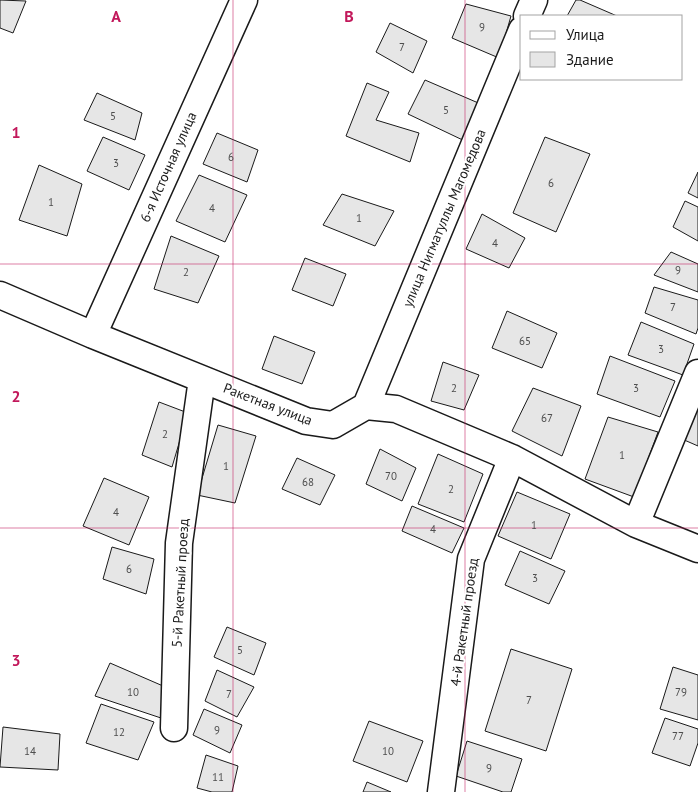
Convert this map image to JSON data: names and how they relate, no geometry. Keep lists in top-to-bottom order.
{
  "streets": {
    "street": [
      "6-я Источная улица",
      "улица Нигматуллы Магомедова",
      "Ракетная улица",
      "5-й Ракетный проезд",
      "4-й Ракетный проезд"
    ]
  },
  "crossings": [
    ["6-я Источная улица", "Ракетная улица"],
    ["улица Нигматуллы Магомедова", "Ракетная улица"],
    ["Ракетная улица", "5-й Ракетный проезд"]
  ],
  "house_numbers": [
    "9",
    "7",
    "5",
    "5",
    "6",
    "3",
    "6",
    "1",
    "4",
    "1",
    "4",
    "9",
    "2",
    "7",
    "65",
    "3",
    "2",
    "3",
    "67",
    "2",
    "1",
    "1",
    "70",
    "68",
    "2",
    "4",
    "1",
    "4",
    "6",
    "3",
    "5",
    "10",
    "79",
    "7",
    "7",
    "9",
    "12",
    "77",
    "14",
    "10",
    "9",
    "11"
  ],
  "legend": ["Улица", "Здание"],
  "grid": {
    "columns": ["A", "B"],
    "rows": ["1", "2", "3"]
  }
}
